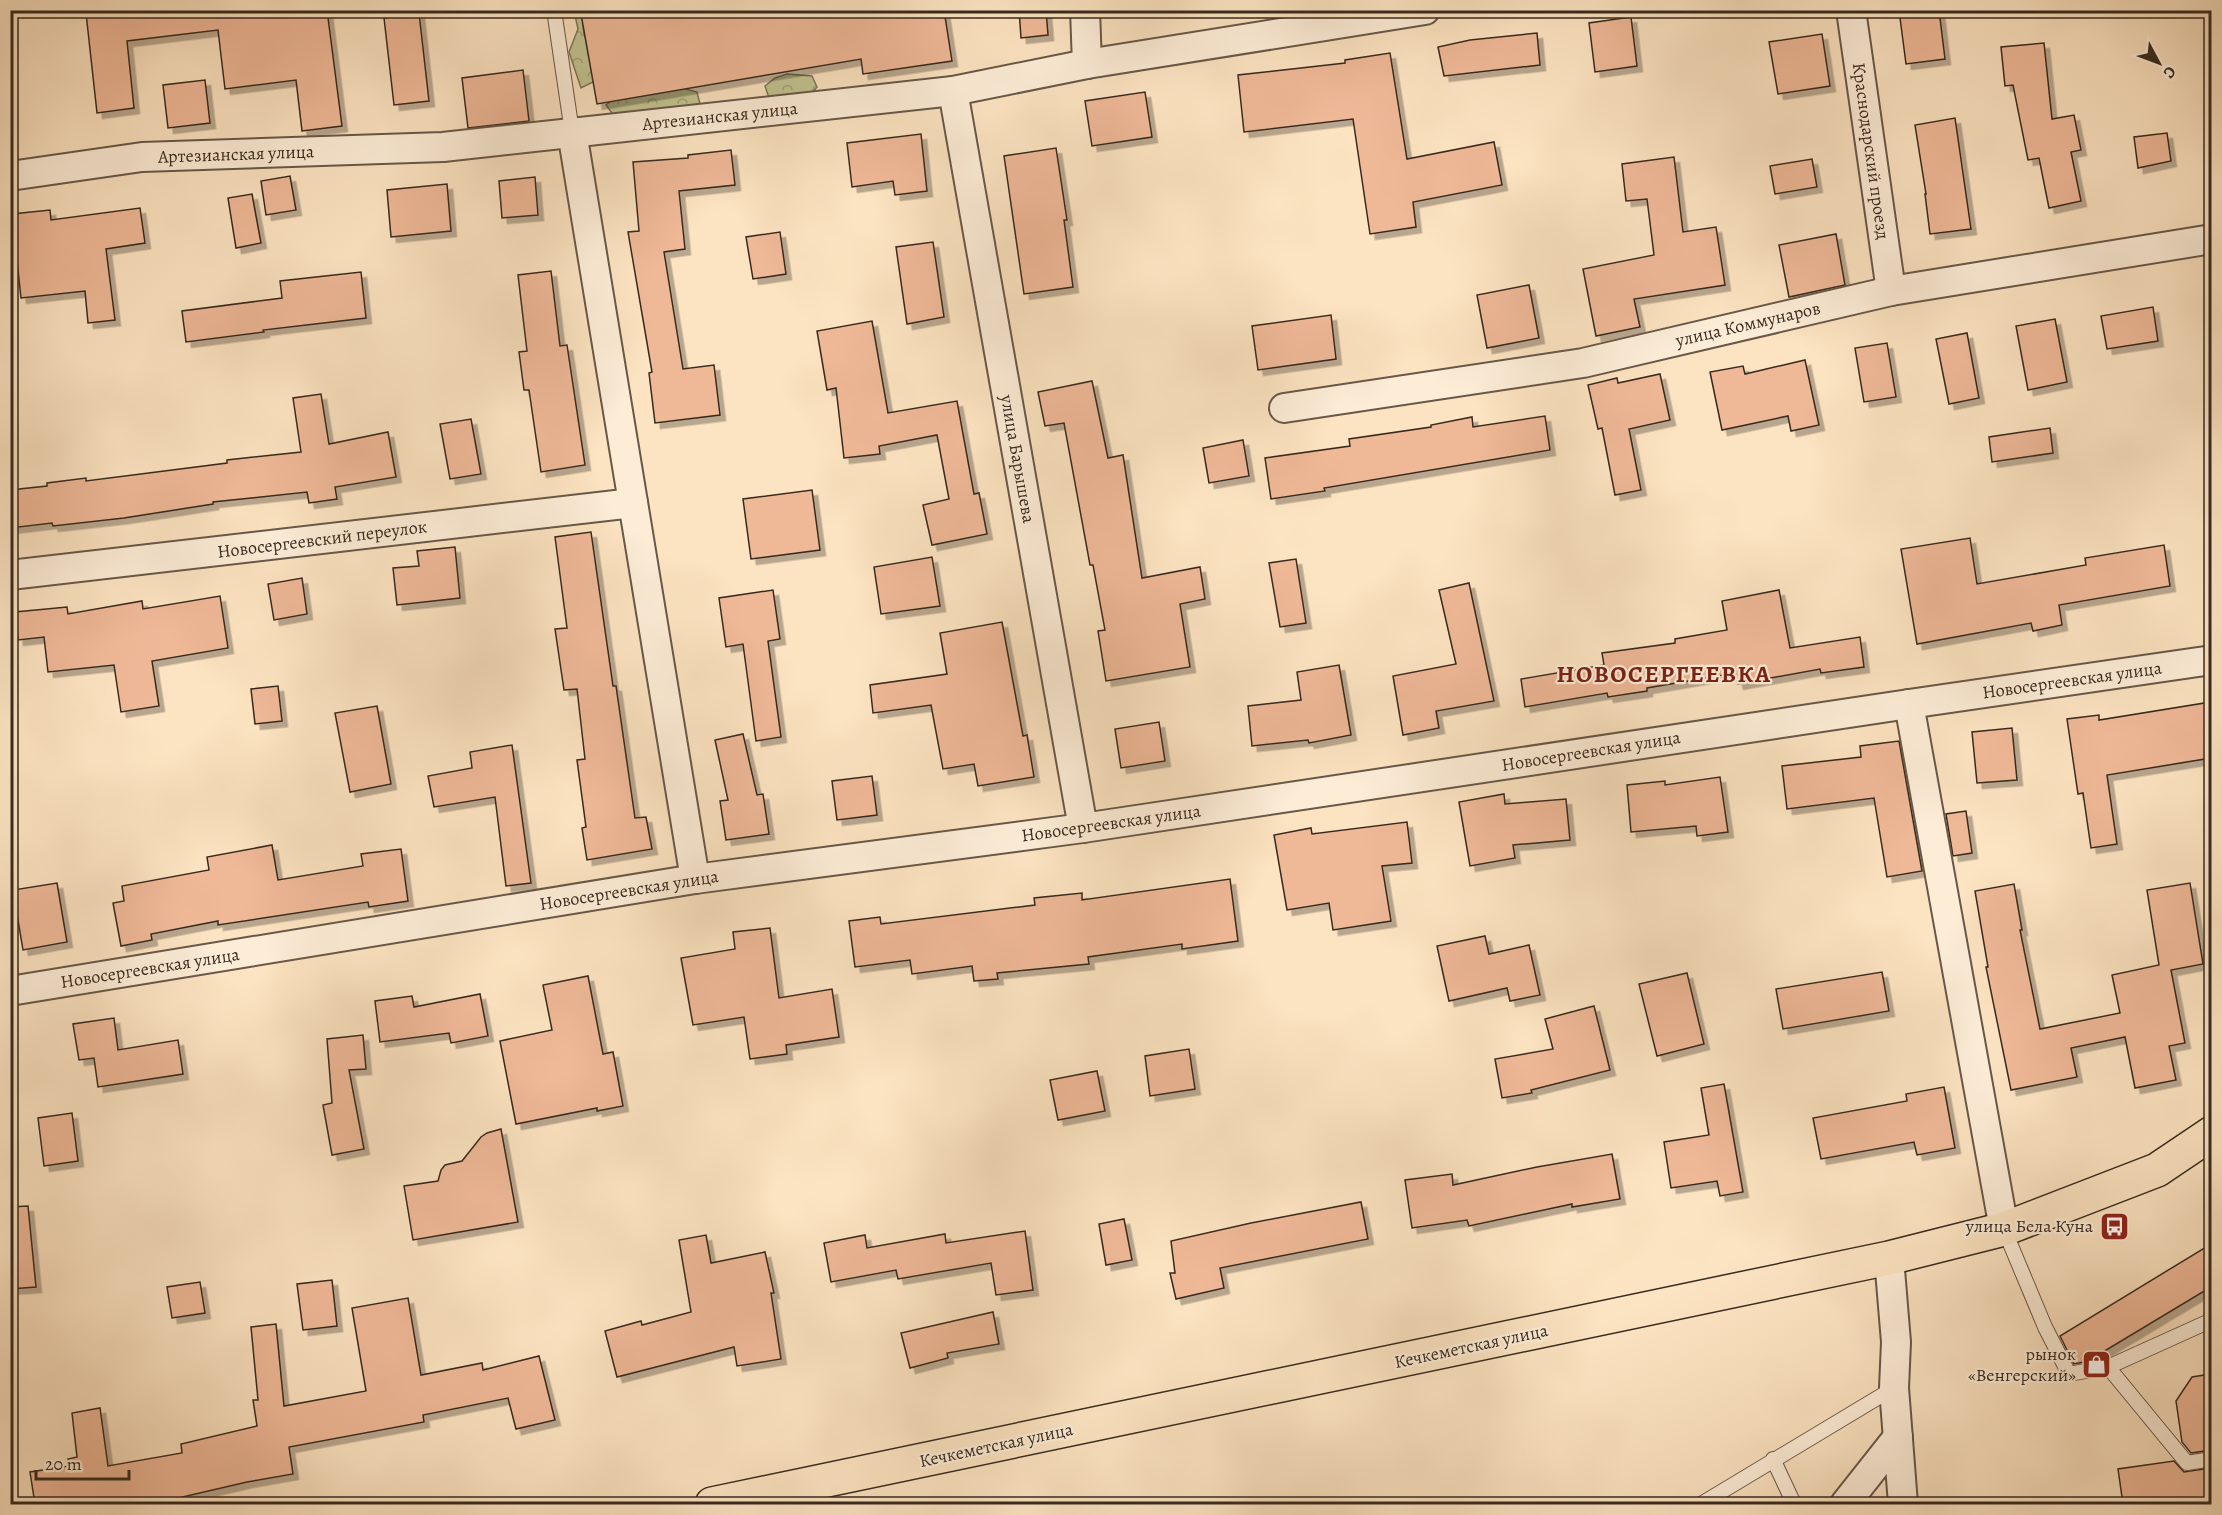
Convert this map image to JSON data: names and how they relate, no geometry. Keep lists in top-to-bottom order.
{
  "streets": {
    "main road": ["Кечкеметская улица"],
    "street": [
      "Артезианская улица",
      "Краснодарский проезд",
      "улица Коммунаров",
      "улица Барышева",
      "Новосергеевский переулок",
      "Новосергеевская улица"
    ]
  },
  "crossings": [
    ["Артезианская улица", "улица Барышева"],
    ["Краснодарский проезд", "улица Коммунаров"],
    ["улица Барышева", "Новосергеевская улица"]
  ],
  "districts": ["НОВОСЕРГЕЕВКА"],
  "places": {
    "bus stop": ["улица Бела Куна"],
    "shop": ["рынок «Венгерский»"]
  },
  "scale_bar": "20 m",
  "north": "bottom right"
}
